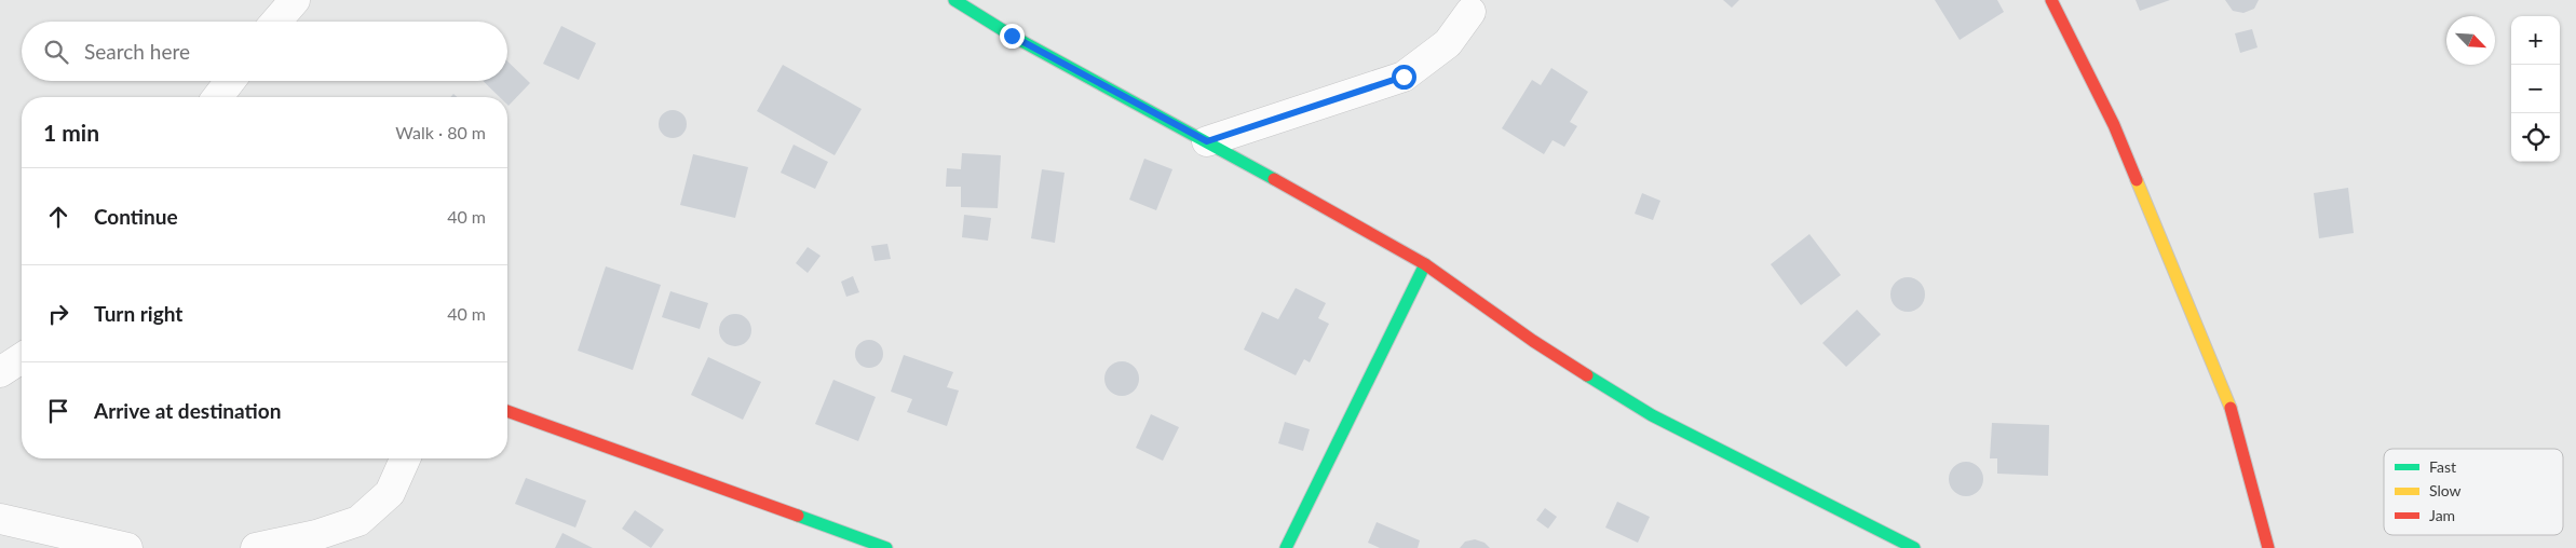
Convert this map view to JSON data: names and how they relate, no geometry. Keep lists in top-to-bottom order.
{
  "legend": ["Fast", "Slow", "Jam"],
  "north": "bottom right",
  "page": {
    "map_buttons": ["+", "−"],
    "search": "Search here",
    "heading": ["1 min", "Walk · 80 m"],
    "list": [
      ["Continue", "40 m"],
      ["Turn right", "40 m"],
      "Arrive at destination"
    ]
  }
}
